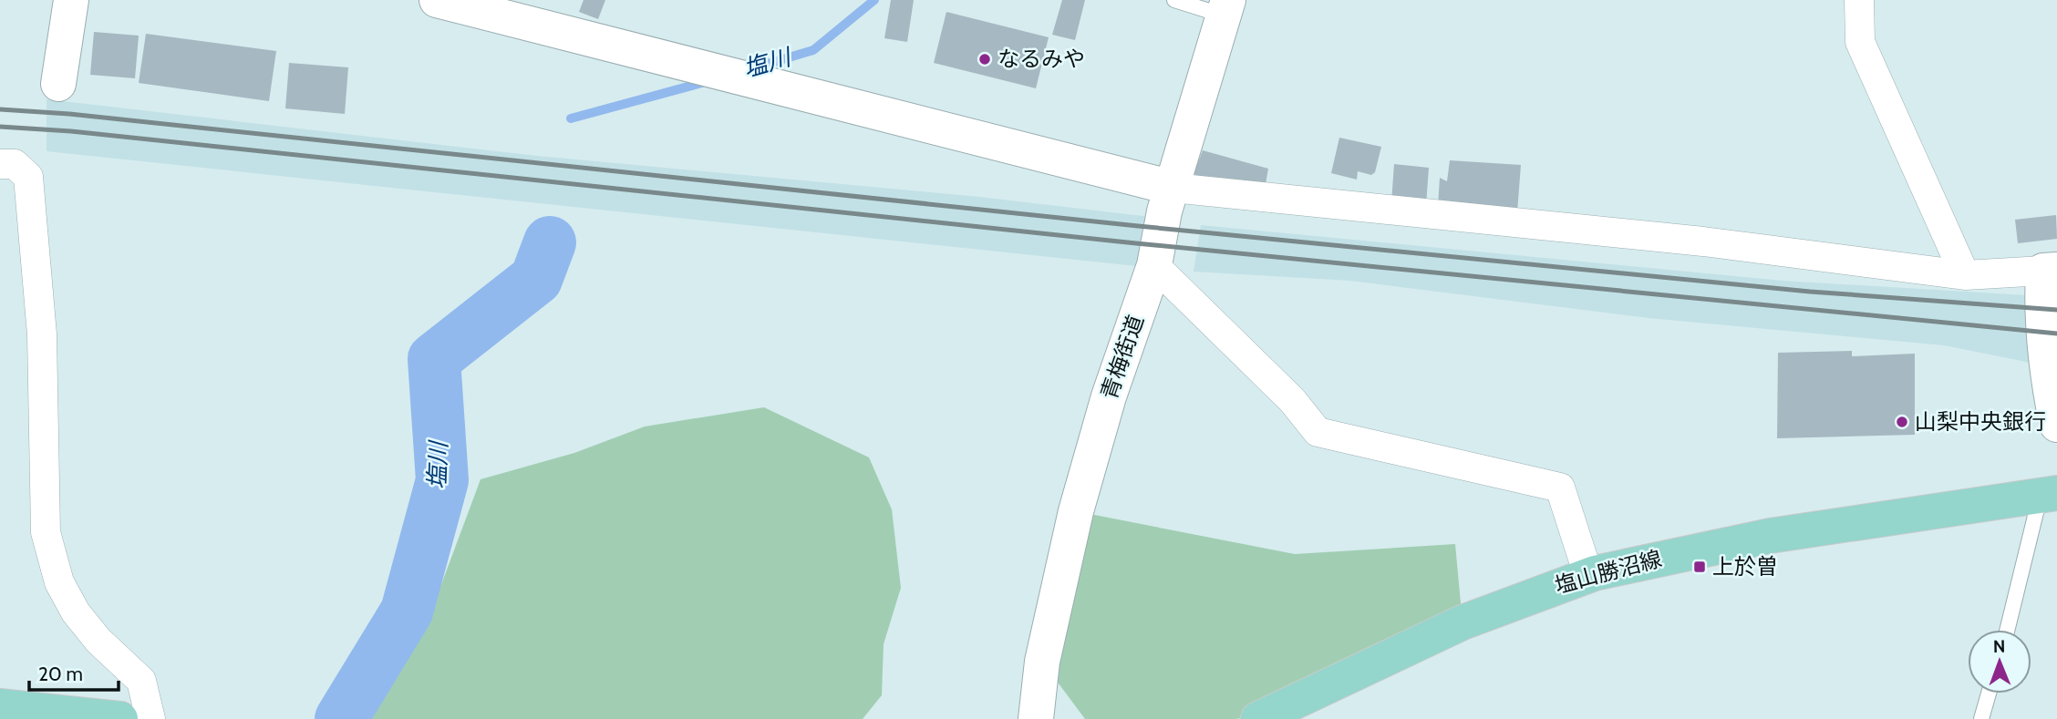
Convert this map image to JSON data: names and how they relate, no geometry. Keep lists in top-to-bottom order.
{
  "streets": {
    "main road": ["塩山勝沼線"],
    "street": ["青梅街道"]
  },
  "water": ["塩川"],
  "places": {
    "other": ["なるみや", "山梨中央銀行"],
    "transit": ["上於曽"]
  },
  "scale_bar": "20 m",
  "north": "top"
}
